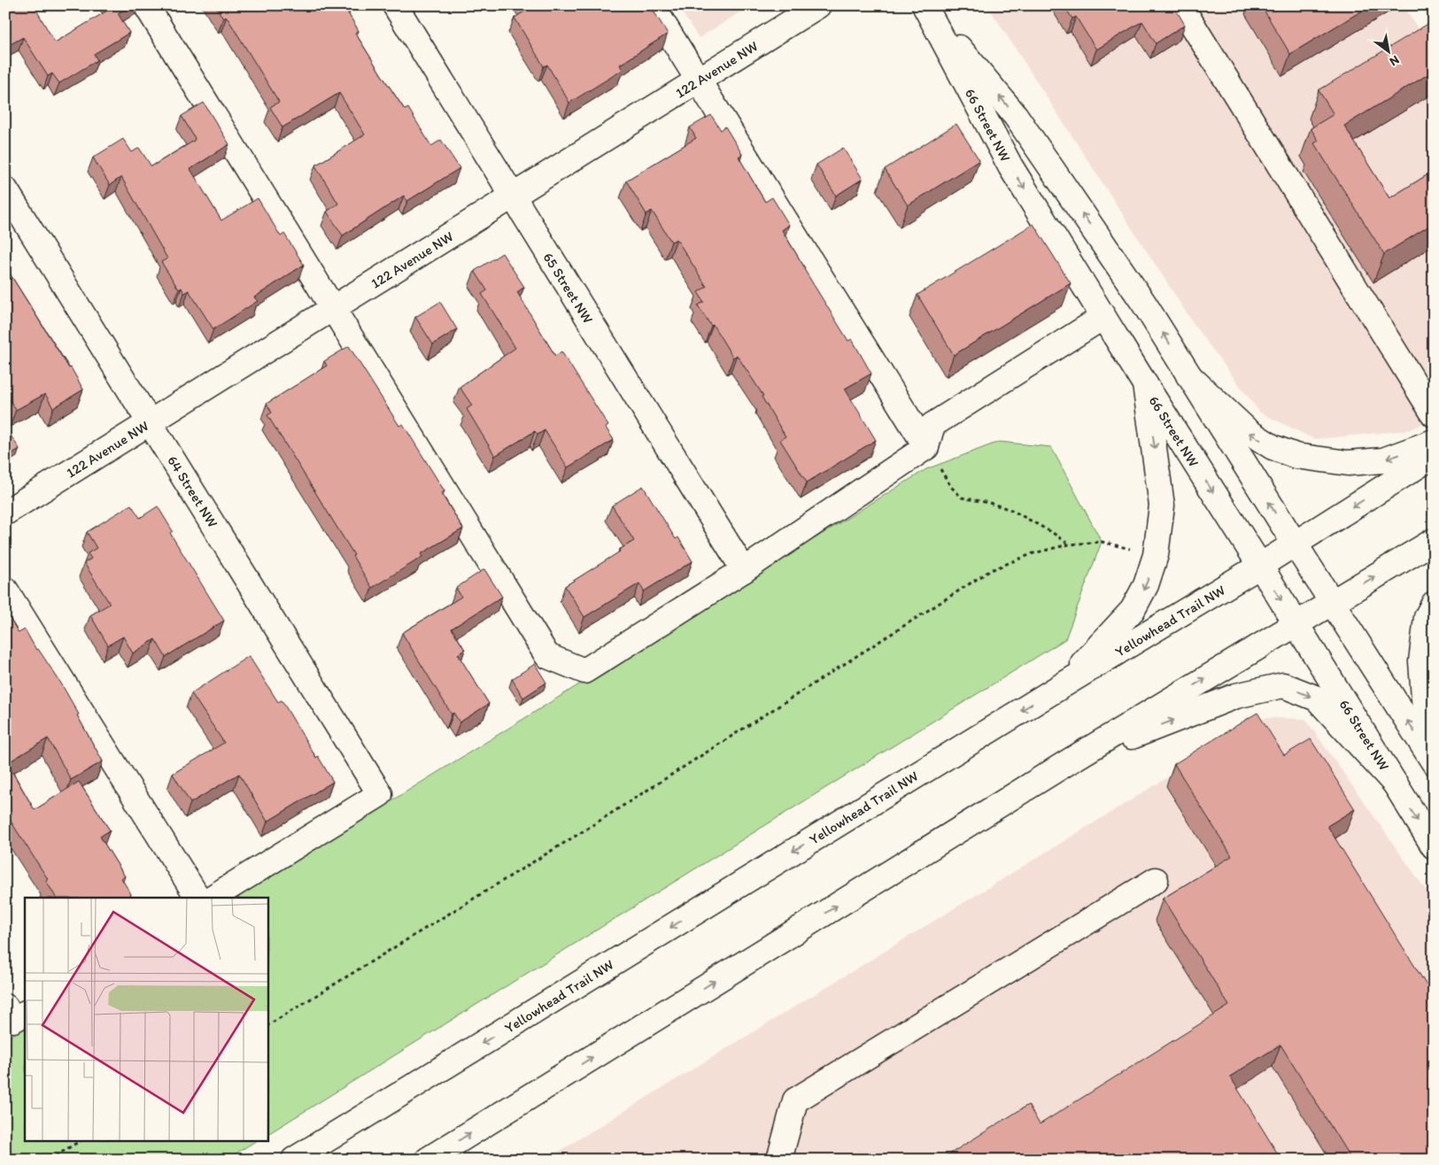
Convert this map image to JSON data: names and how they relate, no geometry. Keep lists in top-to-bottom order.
{
  "streets": {
    "main road": [
      "122 Avenue NW",
      "66 Street NW",
      "65 Street NW",
      "64 Street NW",
      "Yellowhead Trail NW"
    ]
  },
  "crossings": [
    ["122 Avenue NW", "65 Street NW"],
    ["122 Avenue NW", "64 Street NW"],
    ["66 Street NW", "Yellowhead Trail NW"]
  ],
  "north": "bottom right"
}
